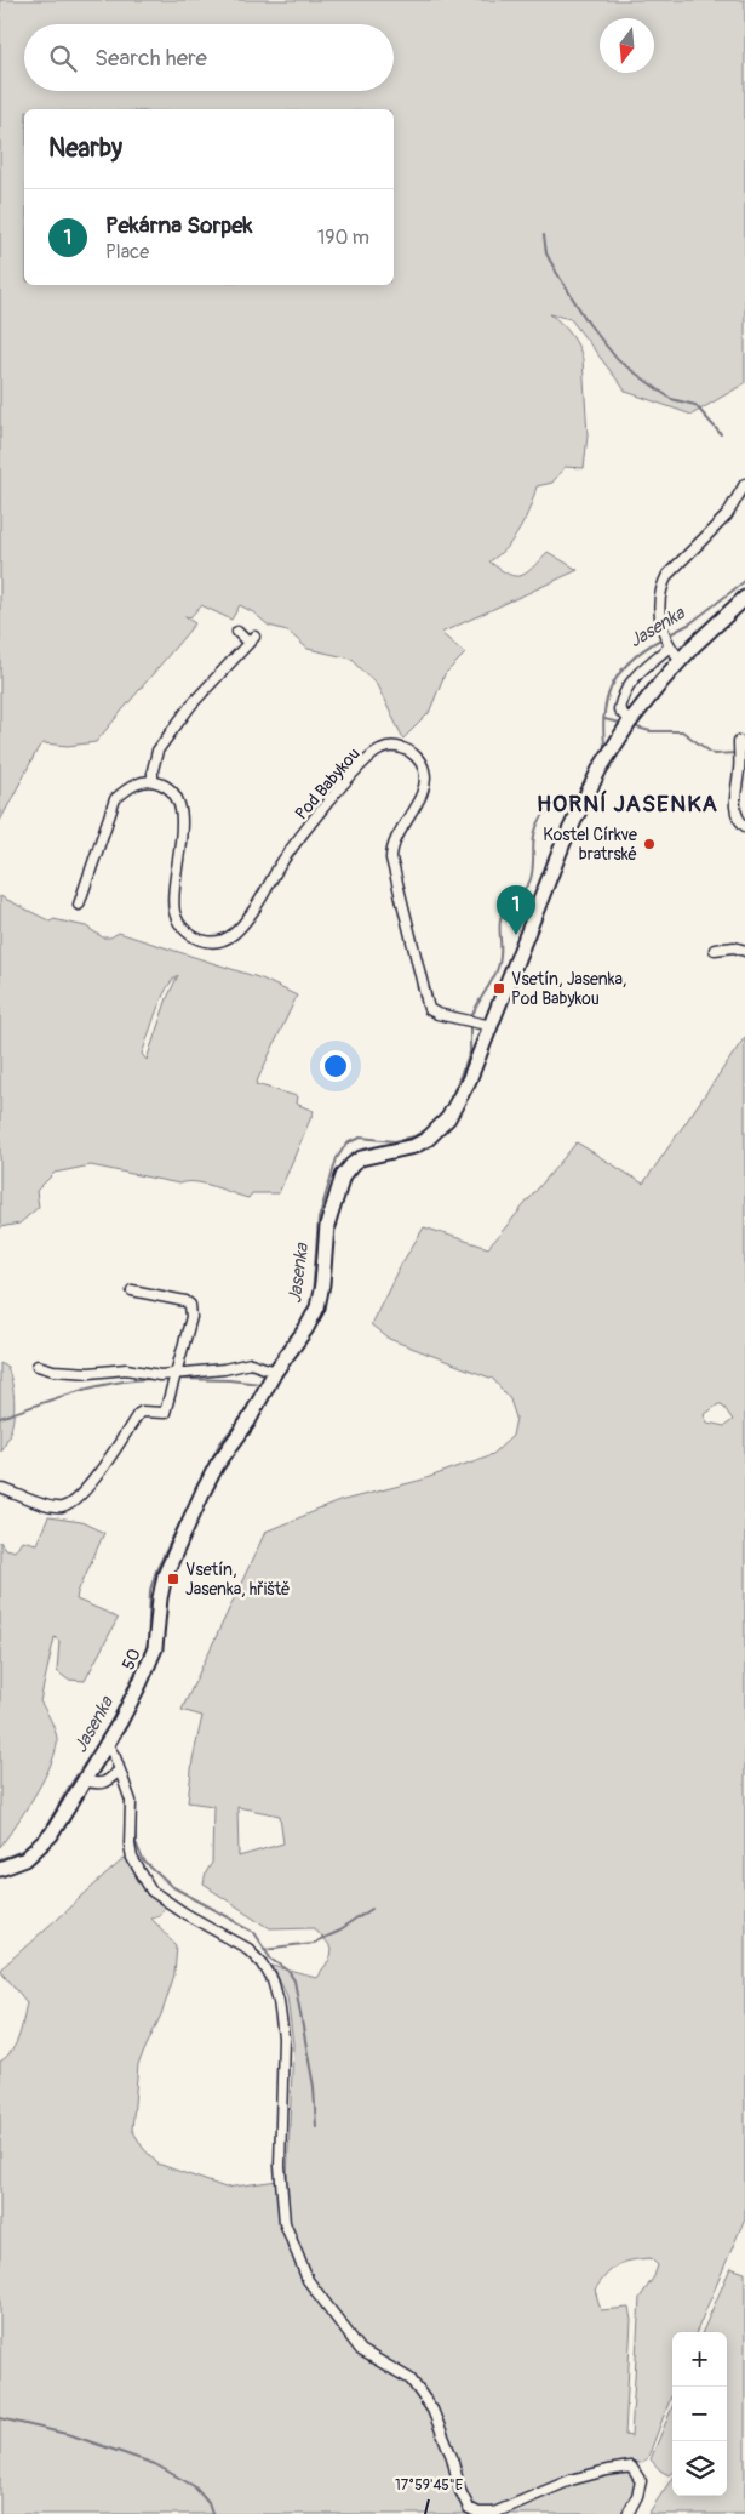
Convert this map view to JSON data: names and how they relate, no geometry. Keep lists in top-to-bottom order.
{
  "streets": {
    "street": ["Pod Babykou", "50"]
  },
  "crossings": [
    ["Pod Babykou", "50"]
  ],
  "districts": ["HORNÍ JASENKA"],
  "water": ["Jasenka"],
  "places": {
    "other": ["Kostel Církve bratrské"],
    "transit": ["Vsetín, Jasenka, Pod Babykou", "Vsetín, Jasenka, hřiště"]
  },
  "north": "bottom",
  "page": {
    "search": "Search here",
    "heading": "Nearby",
    "list": [
      {
        "mark": "1",
        "name": "Pekárna Sorpek",
        "note": "Place",
        "value": "190 m"
      }
    ],
    "pins": "1",
    "map_buttons": ["+", "−"]
  },
  "coordinates": ["17°59'45\"E"]
}
